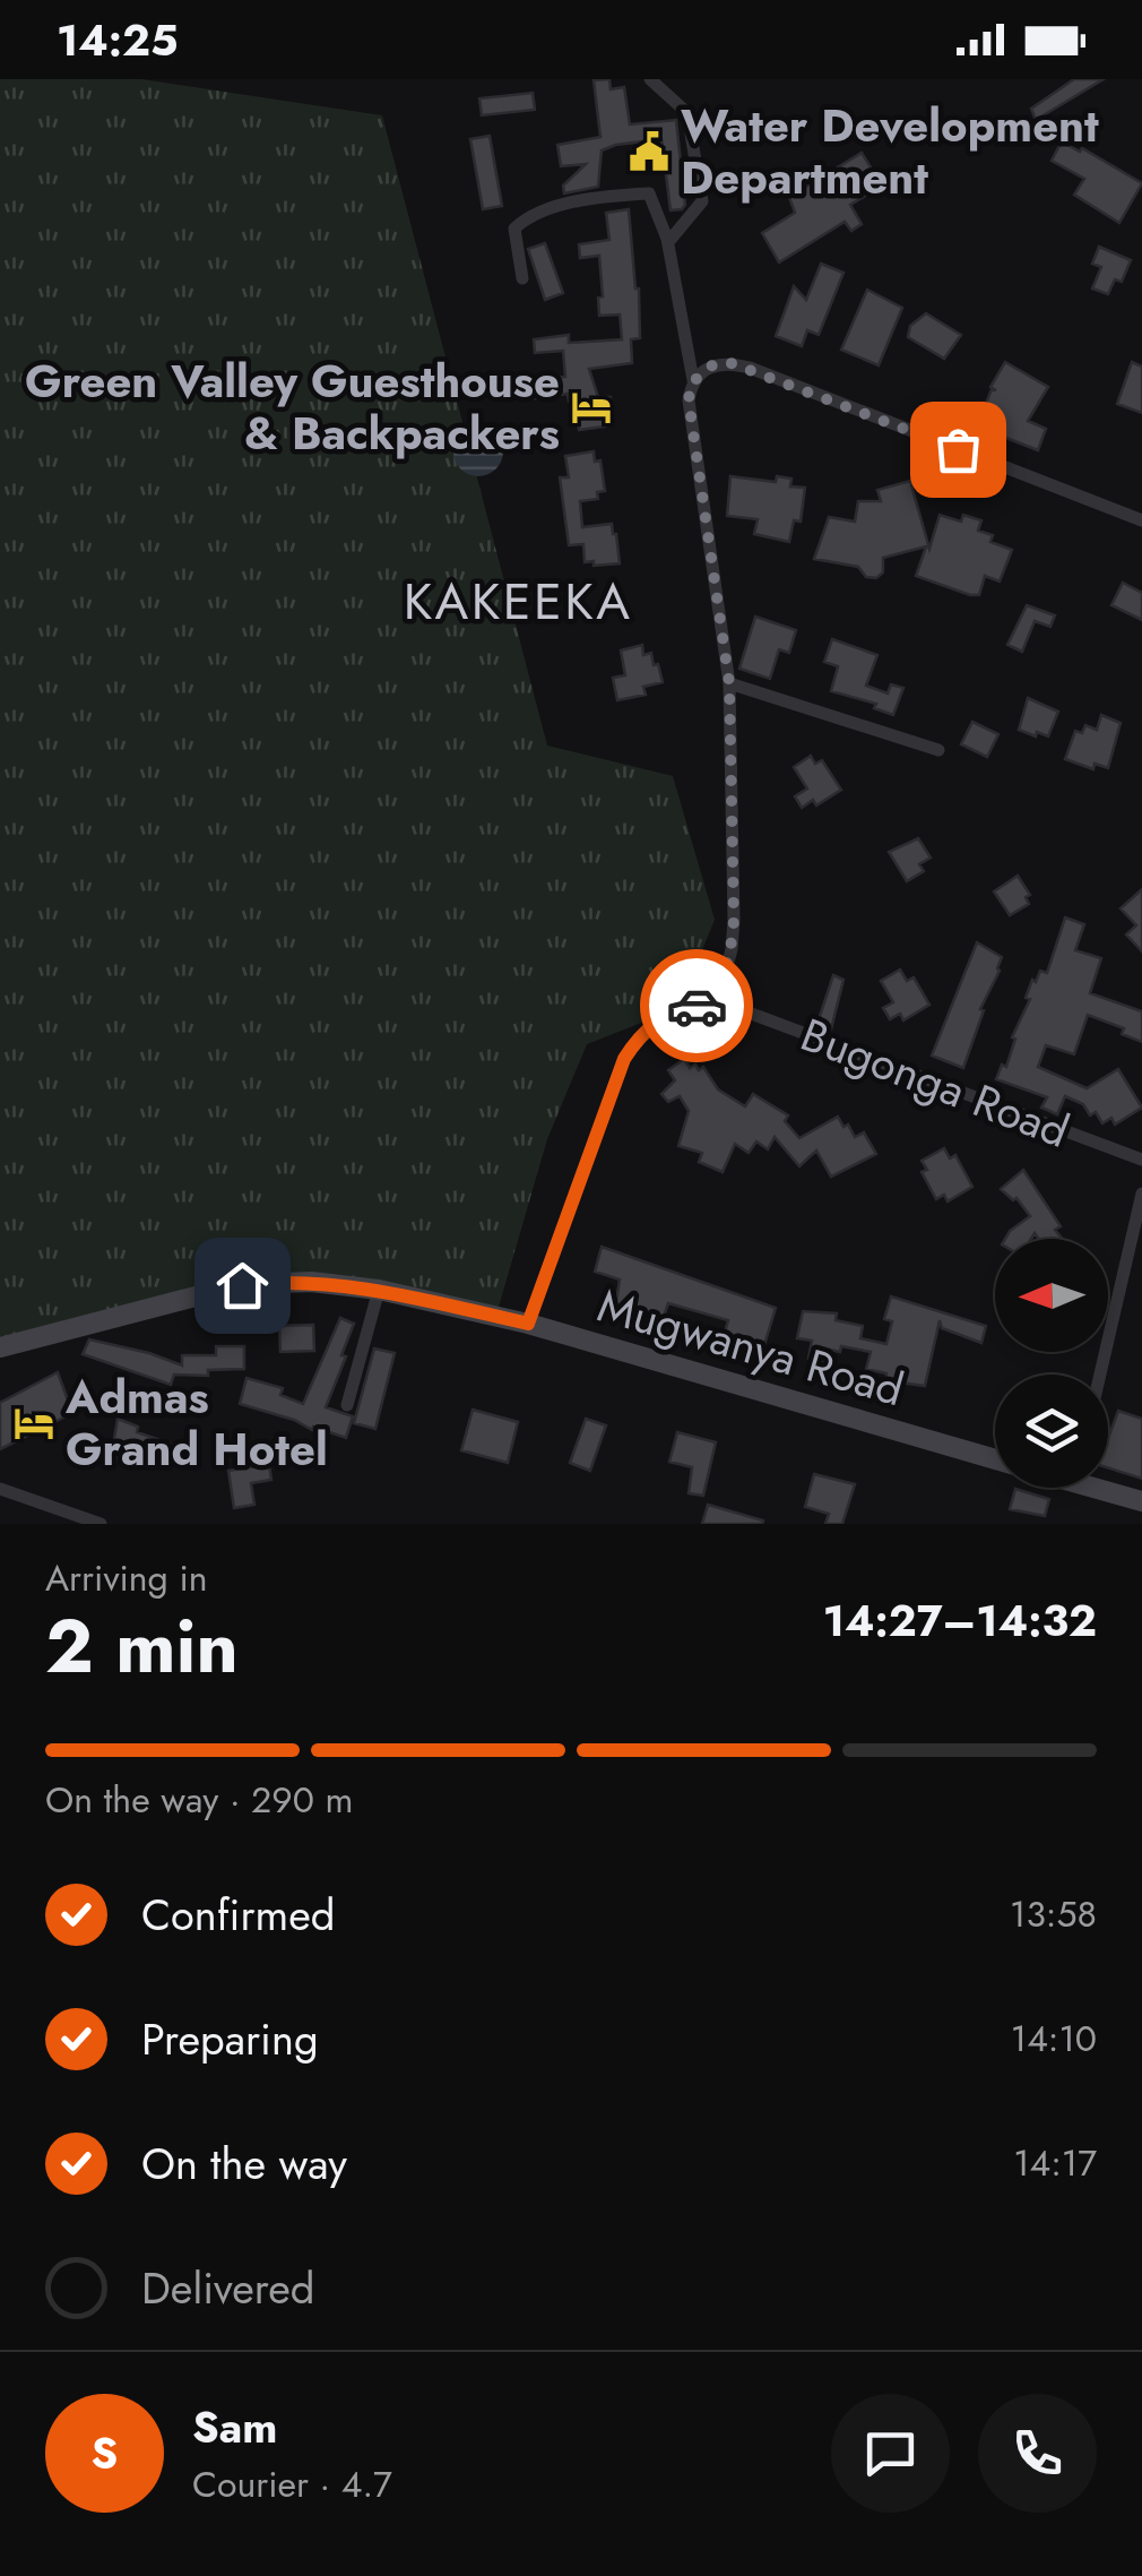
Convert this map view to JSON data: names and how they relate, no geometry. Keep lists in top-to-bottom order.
{
  "streets": {
    "street": ["Bugonga Road", "Mugwanya Road"]
  },
  "districts": ["KAKEEKA"],
  "places": {
    "public building": ["Water Development Department"],
    "hotel": ["Green Valley Guesthouse & Backpackers", "Admas Grand Hotel"]
  },
  "north": "left",
  "page": {
    "status": "14:25",
    "heading": ["2 min", "Arriving in", "14:27–14:32"],
    "panel": ["Sam", "Courier · 4.7"],
    "bar": "On the way · 290 m",
    "list": [
      ["Confirmed", "13:58"],
      ["Preparing", "14:10"],
      ["On the way", "14:17"],
      "Delivered"
    ],
    "round": "S"
  }
}
